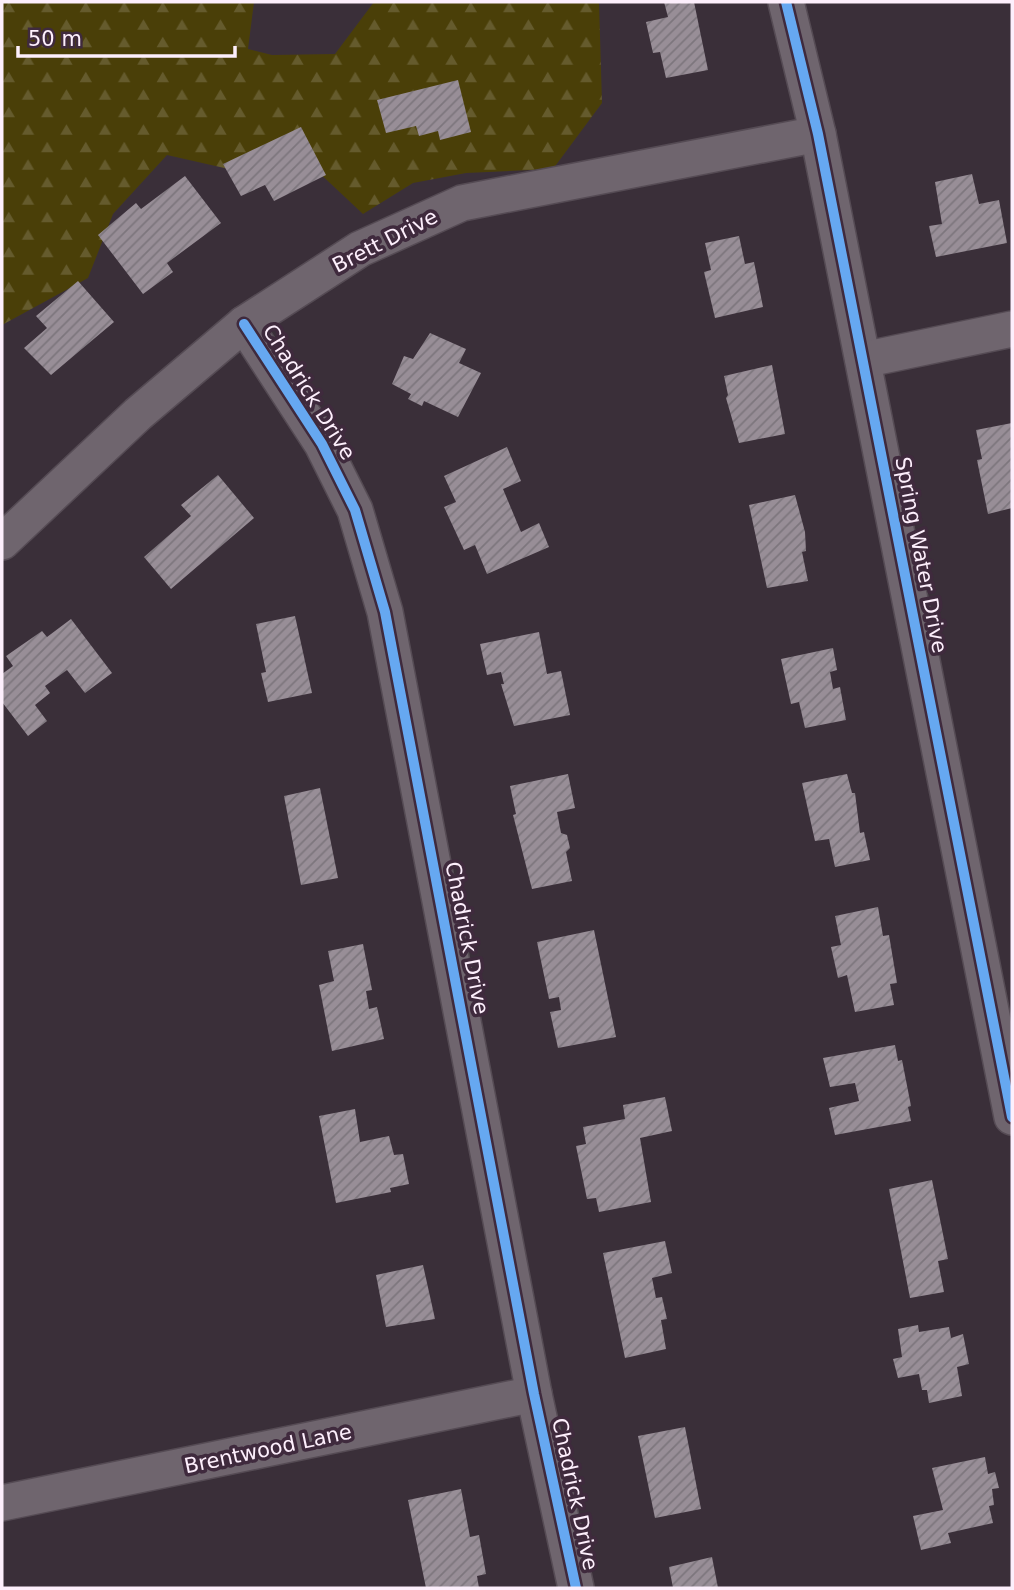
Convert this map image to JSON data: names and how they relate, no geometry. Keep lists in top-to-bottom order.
{
  "streets": {
    "street": [
      "Brett Drive",
      "Chadrick Drive",
      "Spring Water Drive",
      "Brentwood Lane"
    ]
  },
  "crossings": [
    ["Brett Drive", "Chadrick Drive"],
    ["Brett Drive", "Spring Water Drive"],
    ["Chadrick Drive", "Brentwood Lane"]
  ],
  "scale_bar": "50 m"
}
